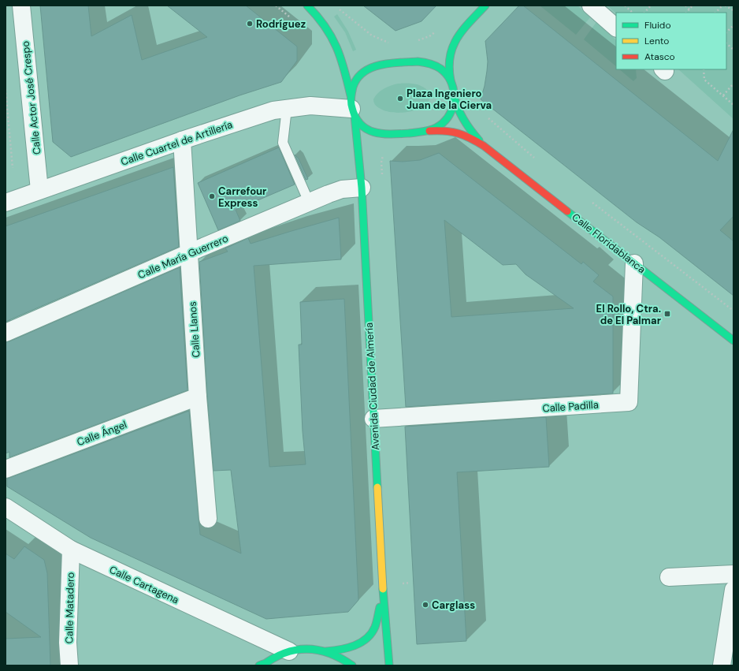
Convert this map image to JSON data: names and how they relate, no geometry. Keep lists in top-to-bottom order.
{
  "streets": {
    "main road": ["Calle Floridablanca", "Avenida Ciudad de Almería"],
    "street": [
      "Calle Actor José Crespo",
      "Calle Cuartel de Artillería",
      "Calle María Guerrero",
      "Calle Llanos",
      "Calle Padilla",
      "Calle Ángel",
      "Calle Cartagena",
      "Calle Matadero"
    ]
  },
  "crossings": [
    ["Calle Actor José Crespo", "Calle Cuartel de Artillería"],
    ["Calle Cuartel de Artillería", "Calle Floridablanca"],
    ["Calle Cuartel de Artillería", "Calle Llanos"],
    ["Calle Cuartel de Artillería", "Avenida Ciudad de Almería"],
    ["Calle Floridablanca", "Avenida Ciudad de Almería"],
    ["Calle Floridablanca", "Calle Padilla"],
    ["Calle María Guerrero", "Calle Llanos"],
    ["Calle María Guerrero", "Avenida Ciudad de Almería"],
    ["Calle Llanos", "Calle Ángel"],
    ["Avenida Ciudad de Almería", "Calle Padilla"],
    ["Avenida Ciudad de Almería", "Calle Cartagena"],
    ["Calle Cartagena", "Calle Matadero"]
  ],
  "places": {
    "other": [
      "Rodríguez",
      "Plaza Ingeniero Juan de la Cierva",
      "Carrefour Express",
      "Carglass"
    ],
    "transit": ["El Rollo, Ctra. de El Palmar"]
  },
  "legend": ["Fluido", "Lento", "Atasco"]
}
